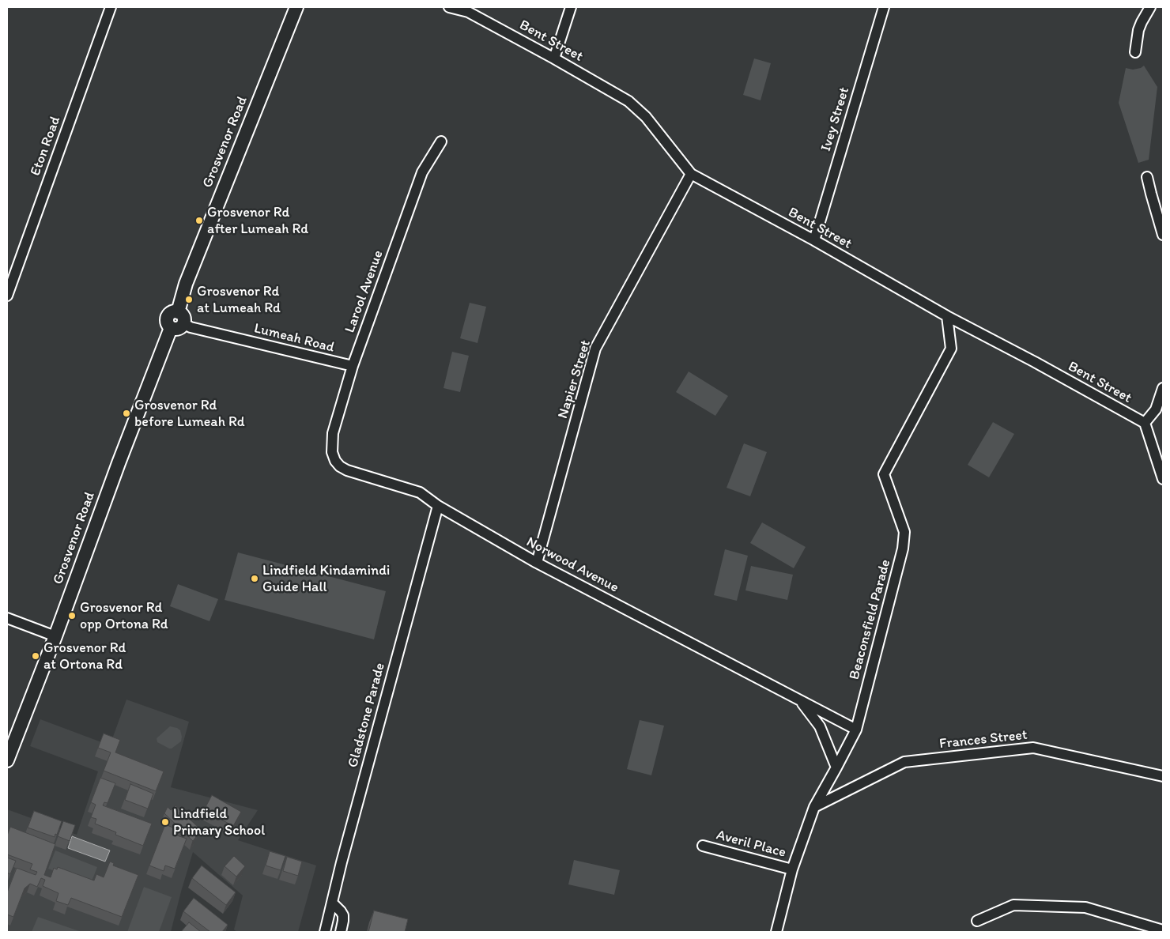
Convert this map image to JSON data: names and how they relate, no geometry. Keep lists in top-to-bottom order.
{
  "streets": {
    "street": [
      "Bent Street",
      "Ivey Street",
      "Grosvenor Road",
      "Eton Road",
      "Larool Avenue",
      "Lumeah Road",
      "Napier Street",
      "Norwood Avenue",
      "Beaconsfield Parade",
      "Gladstone Parade",
      "Frances Street",
      "Averil Place"
    ]
  },
  "crossings": [
    ["Bent Street", "Ivey Street"],
    ["Bent Street", "Napier Street"],
    ["Bent Street", "Beaconsfield Parade"],
    ["Grosvenor Road", "Lumeah Road"],
    ["Larool Avenue", "Lumeah Road"],
    ["Larool Avenue", "Norwood Avenue"],
    ["Napier Street", "Norwood Avenue"],
    ["Norwood Avenue", "Beaconsfield Parade"],
    ["Norwood Avenue", "Gladstone Parade"],
    ["Beaconsfield Parade", "Frances Street"],
    ["Beaconsfield Parade", "Averil Place"]
  ],
  "places": [
    "Grosvenor Rd after Lumeah Rd",
    "Grosvenor Rd at Lumeah Rd",
    "Grosvenor Rd before Lumeah Rd",
    "Lindfield Kindamindi Guide Hall",
    "Grosvenor Rd opp Ortona Rd",
    "Grosvenor Rd at Ortona Rd",
    "Lindfield Primary School"
  ]
}
